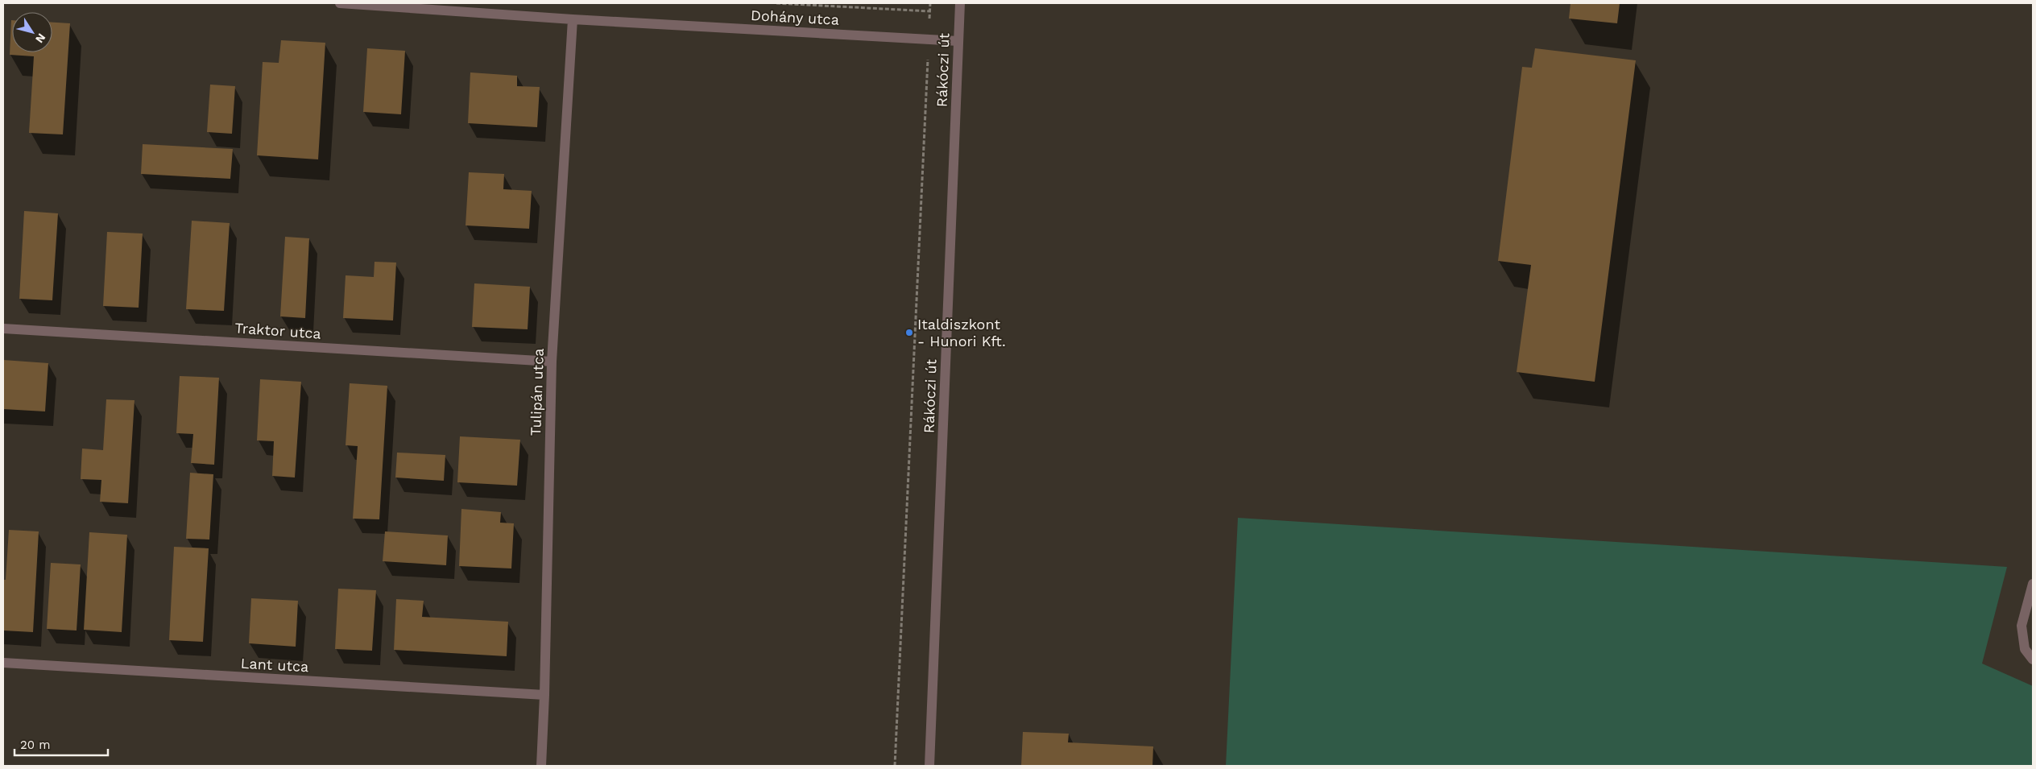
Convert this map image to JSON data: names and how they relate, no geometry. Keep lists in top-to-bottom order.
{
  "streets": {
    "street": [
      "Dohány utca",
      "Rákóczi út",
      "Traktor utca",
      "Tulipán utca",
      "Lant utca"
    ]
  },
  "crossings": [
    ["Dohány utca", "Rákóczi út"],
    ["Dohány utca", "Tulipán utca"],
    ["Traktor utca", "Tulipán utca"],
    ["Tulipán utca", "Lant utca"]
  ],
  "places": ["Italdiszkont - Hunori Kft."],
  "scale_bar": "20 m",
  "north": "bottom right"
}
